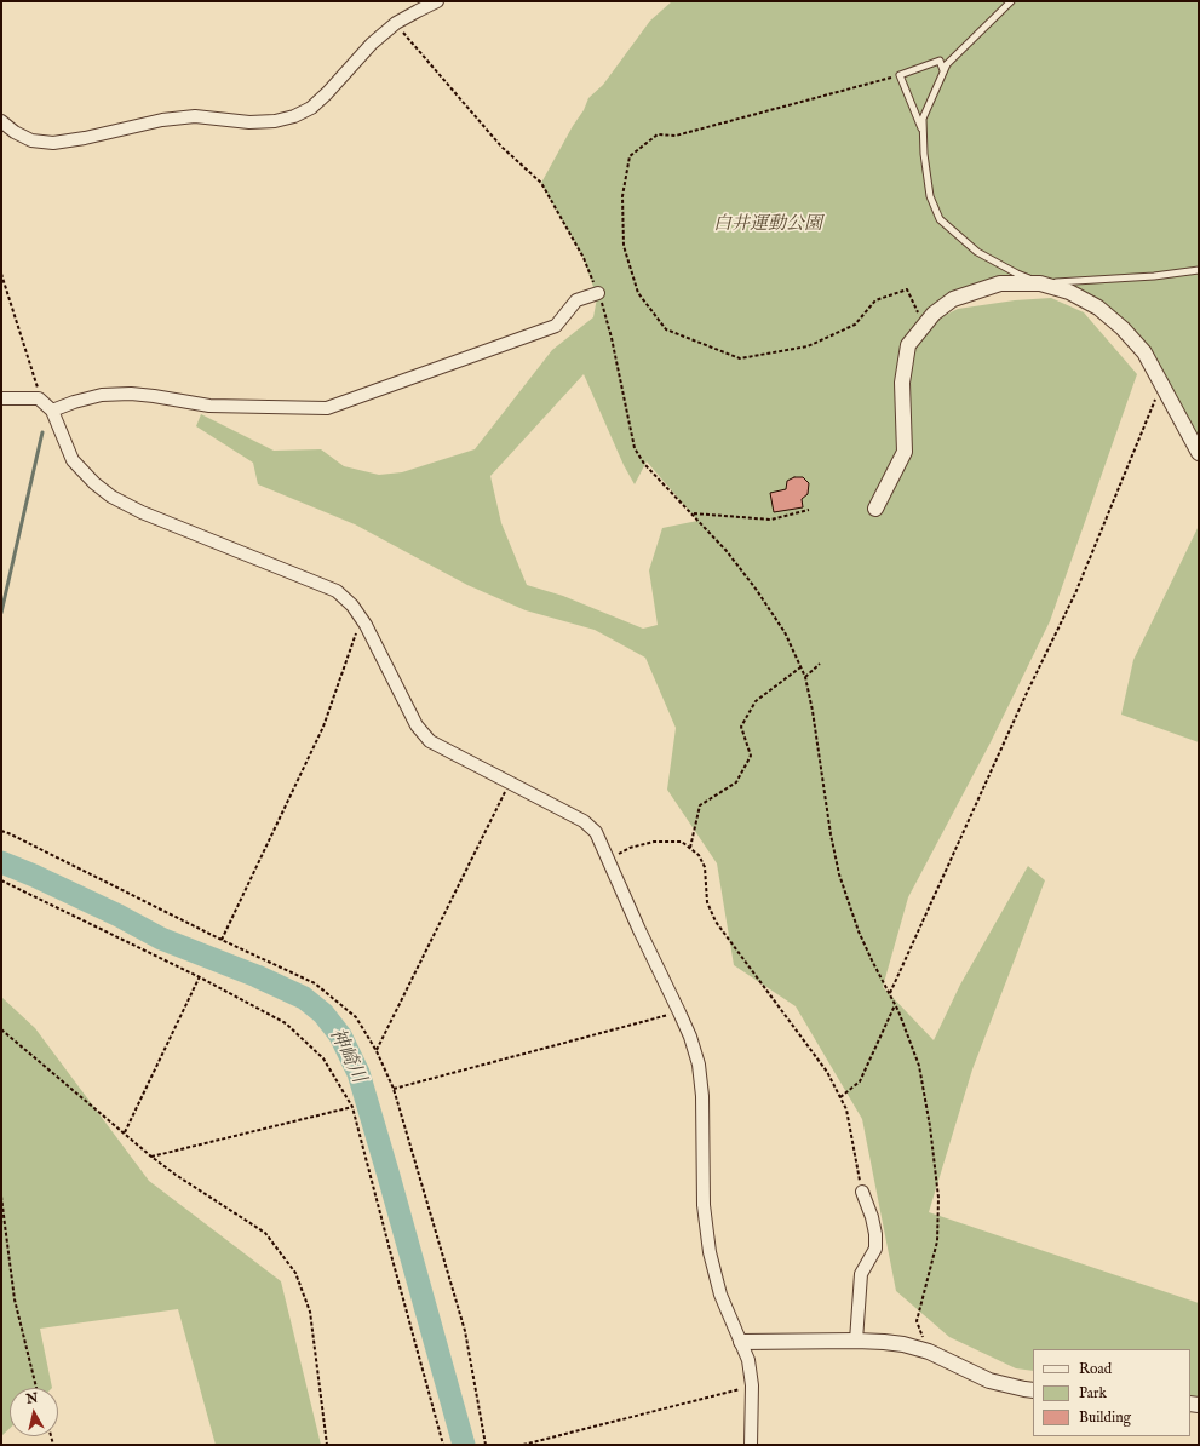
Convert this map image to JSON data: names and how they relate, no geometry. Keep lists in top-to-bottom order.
{
  "water": ["神崎川"],
  "parks": ["白井運動公園"],
  "legend": ["Road", "Park", "Building"],
  "north": "top"
}
